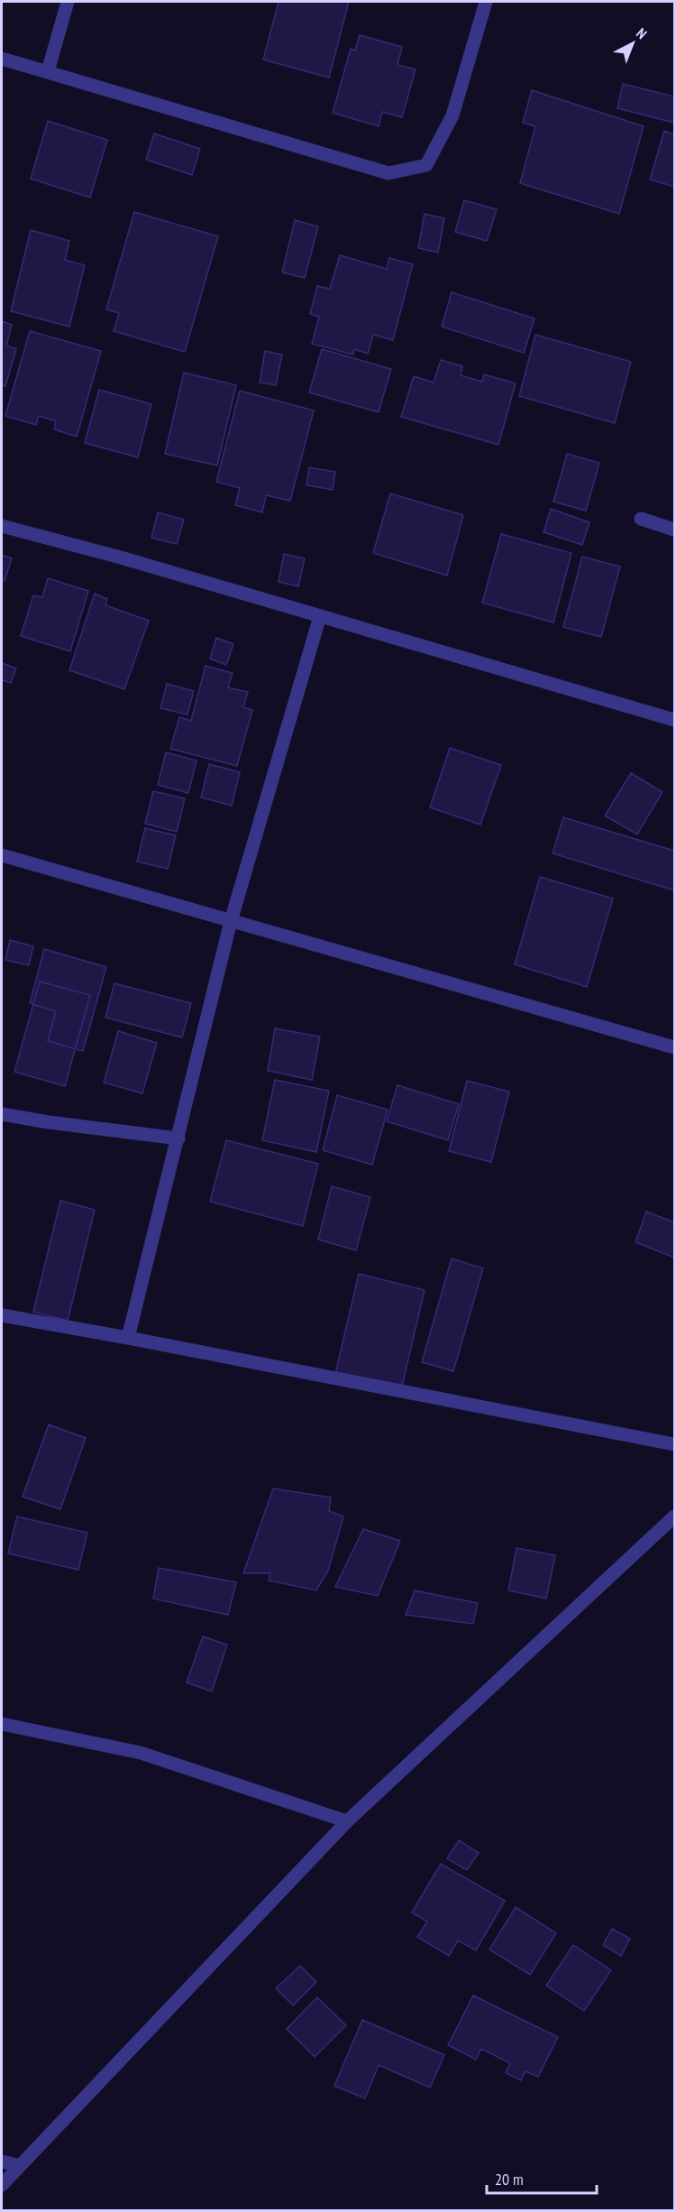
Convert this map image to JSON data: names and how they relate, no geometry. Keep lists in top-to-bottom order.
{
  "scale_bar": "20 m",
  "north": "top right"
}
